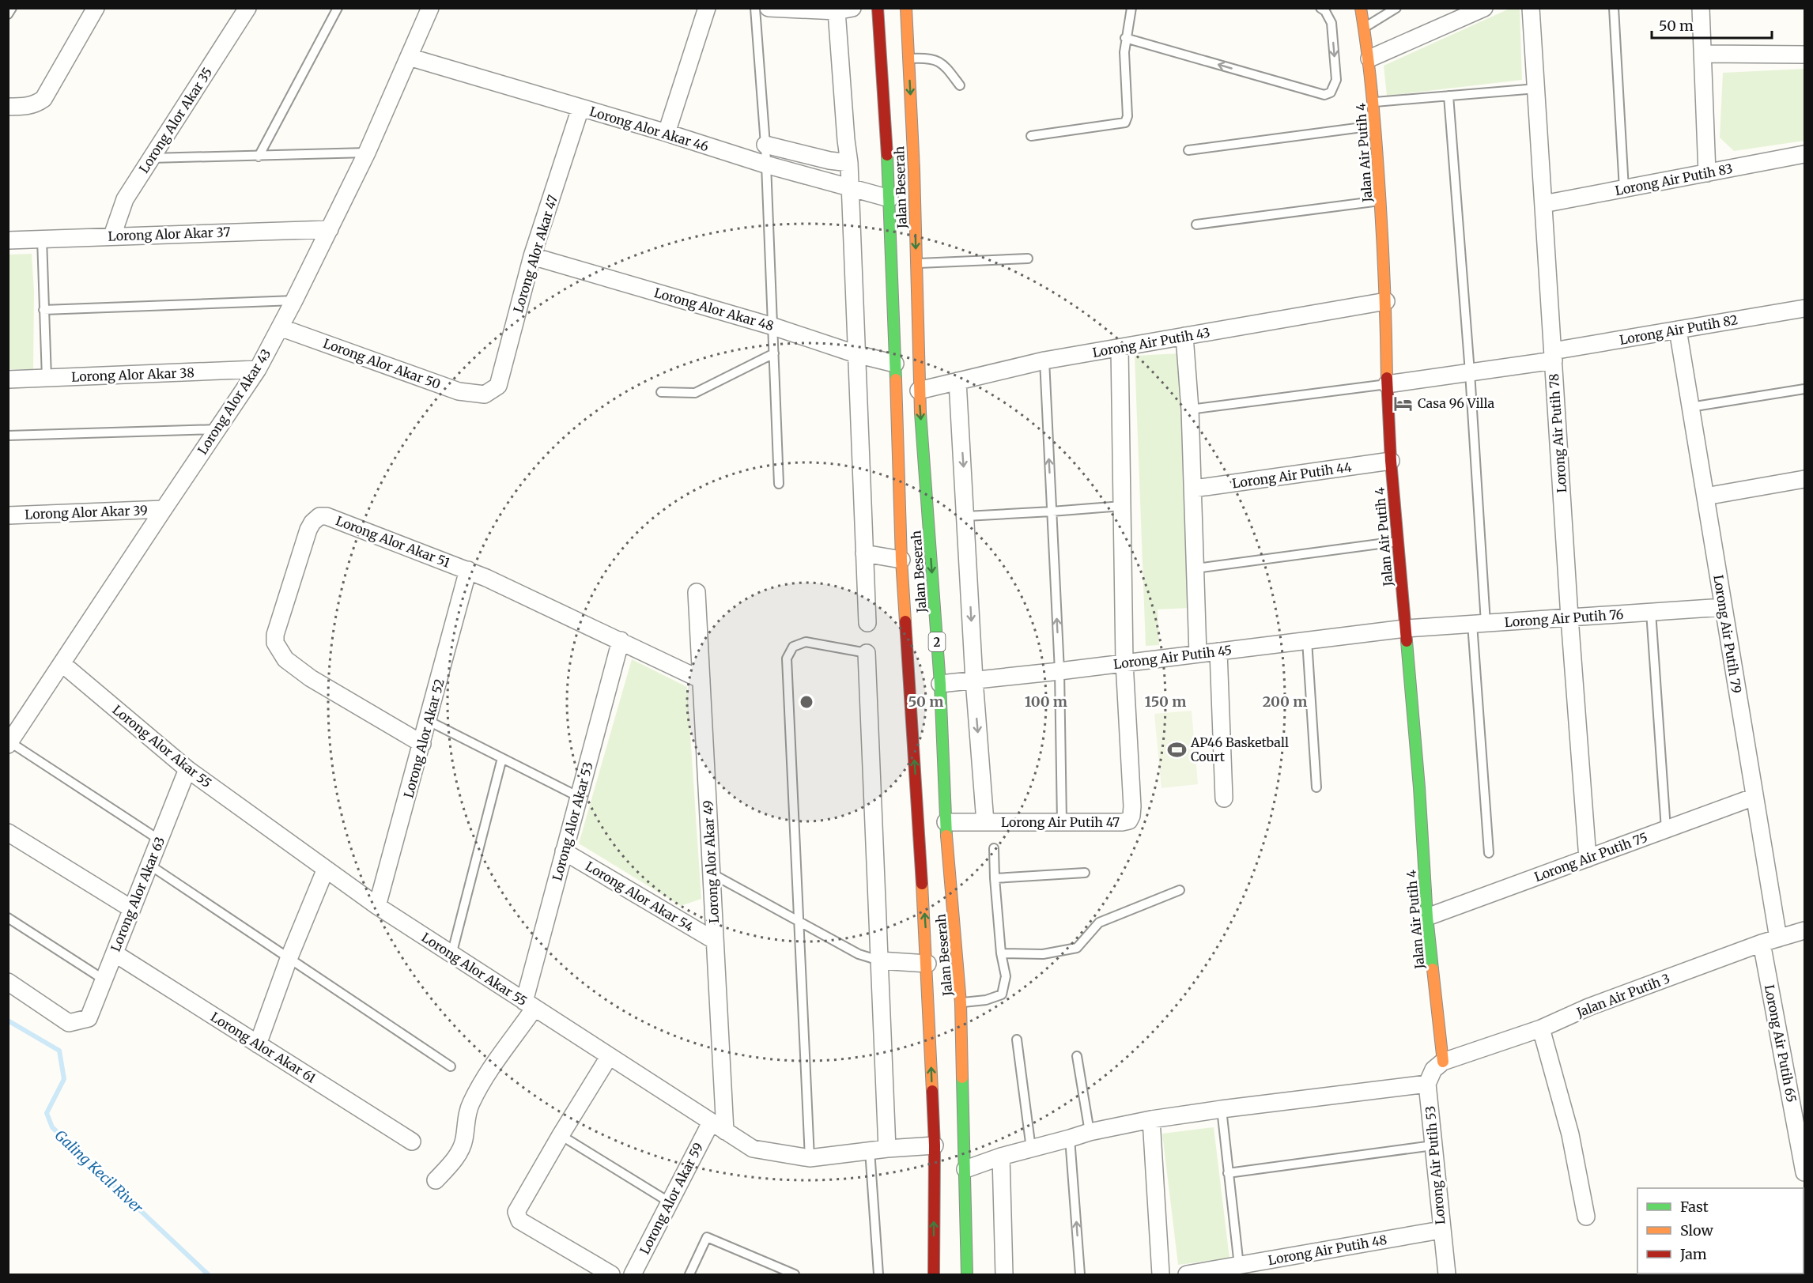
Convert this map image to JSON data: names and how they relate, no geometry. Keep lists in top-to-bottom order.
{
  "streets": {
    "main road": ["Jalan Air Putih 4", "Jalan Beserah", "2"],
    "street": [
      "Lorong Alor Akar 35",
      "Lorong Alor Akar 46",
      "Lorong Air Putih 83",
      "Lorong Alor Akar 37",
      "Lorong Alor Akar 47",
      "Lorong Alor Akar 48",
      "Lorong Air Putih 82",
      "Lorong Air Putih 43",
      "Lorong Alor Akar 50",
      "Lorong Alor Akar 38",
      "Lorong Alor Akar 43",
      "Lorong Air Putih 78",
      "Lorong Air Putih 44",
      "Lorong Alor Akar 39",
      "Lorong Alor Akar 51",
      "Lorong Air Putih 76",
      "Lorong Air Putih 79",
      "Lorong Air Putih 45",
      "Lorong Alor Akar 52",
      "Lorong Alor Akar 55",
      "Lorong Alor Akar 53",
      "Lorong Air Putih 47",
      "Lorong Air Putih 75",
      "Lorong Alor Akar 49",
      "Lorong Alor Akar 63",
      "Lorong Alor Akar 54",
      "Jalan Air Putih 3",
      "Lorong Air Putih 65",
      "Lorong Alor Akar 61",
      "Lorong Air Putih 53",
      "Lorong Alor Akar 59",
      "Lorong Air Putih 48"
    ]
  },
  "crossings": [
    ["Lorong Alor Akar 35", "Lorong Alor Akar 37"],
    ["Lorong Alor Akar 46", "Jalan Beserah"],
    ["Lorong Alor Akar 46", "Lorong Alor Akar 47"],
    ["Lorong Alor Akar 46", "Lorong Alor Akar 43"],
    ["Jalan Air Putih 4", "Lorong Air Putih 82"],
    ["Jalan Air Putih 4", "Lorong Air Putih 43"],
    ["Jalan Air Putih 4", "Lorong Air Putih 44"],
    ["Jalan Air Putih 4", "Lorong Air Putih 76"],
    ["Jalan Air Putih 4", "Lorong Air Putih 45"],
    ["Jalan Air Putih 4", "Lorong Air Putih 75"],
    ["Jalan Air Putih 4", "Jalan Air Putih 3"],
    ["Lorong Air Putih 83", "Lorong Air Putih 78"],
    ["Jalan Beserah", "Lorong Alor Akar 48"],
    ["Jalan Beserah", "Lorong Air Putih 43"],
    ["Jalan Beserah", "Lorong Air Putih 45"],
    ["Jalan Beserah", "Lorong Alor Akar 55"],
    ["Jalan Beserah", "Lorong Air Putih 47"],
    ["Lorong Alor Akar 37", "Lorong Alor Akar 43"],
    ["Lorong Alor Akar 47", "Lorong Alor Akar 48"],
    ["Lorong Alor Akar 47", "Lorong Alor Akar 50"],
    ["Lorong Air Putih 82", "Lorong Air Putih 78"],
    ["Lorong Air Putih 82", "Lorong Air Putih 79"],
    ["Lorong Alor Akar 50", "Lorong Alor Akar 43"],
    ["Lorong Alor Akar 38", "Lorong Alor Akar 43"],
    ["Lorong Alor Akar 43", "Lorong Alor Akar 39"],
    ["Lorong Alor Akar 43", "Lorong Alor Akar 55"],
    ["Lorong Air Putih 78", "Lorong Air Putih 76"],
    ["Lorong Air Putih 78", "Lorong Air Putih 75"],
    ["Lorong Alor Akar 51", "Lorong Alor Akar 52"],
    ["Lorong Alor Akar 51", "Lorong Alor Akar 53"],
    ["Lorong Alor Akar 51", "Lorong Alor Akar 49"],
    ["Lorong Air Putih 76", "Lorong Air Putih 79"],
    ["Lorong Air Putih 76", "Lorong Air Putih 45"],
    ["Lorong Air Putih 79", "Lorong Air Putih 75"],
    ["Lorong Air Putih 79", "Jalan Air Putih 3"],
    ["Lorong Air Putih 45", "Lorong Air Putih 47"],
    ["Lorong Alor Akar 52", "Lorong Alor Akar 55"],
    ["Lorong Alor Akar 55", "Lorong Alor Akar 53"],
    ["Lorong Alor Akar 55", "Lorong Alor Akar 49"],
    ["Lorong Alor Akar 55", "Lorong Alor Akar 63"],
    ["Lorong Alor Akar 55", "Lorong Alor Akar 59"],
    ["Lorong Alor Akar 53", "Lorong Alor Akar 54"],
    ["Lorong Alor Akar 49", "Lorong Alor Akar 54"],
    ["Lorong Alor Akar 63", "Lorong Alor Akar 61"],
    ["Jalan Air Putih 3", "Lorong Air Putih 65"],
    ["Lorong Air Putih 53", "Lorong Air Putih 48"]
  ],
  "water": ["Galing Kecil River"],
  "places": {
    "hotel": ["Casa 96 Villa"],
    "sports": ["AP46 Basketball Court"]
  },
  "legend": ["Fast", "Slow", "Jam"],
  "scale_bar": "50 m",
  "rings": [
    "50 m",
    "100 m",
    "150 m",
    "200 m"
  ]
}
